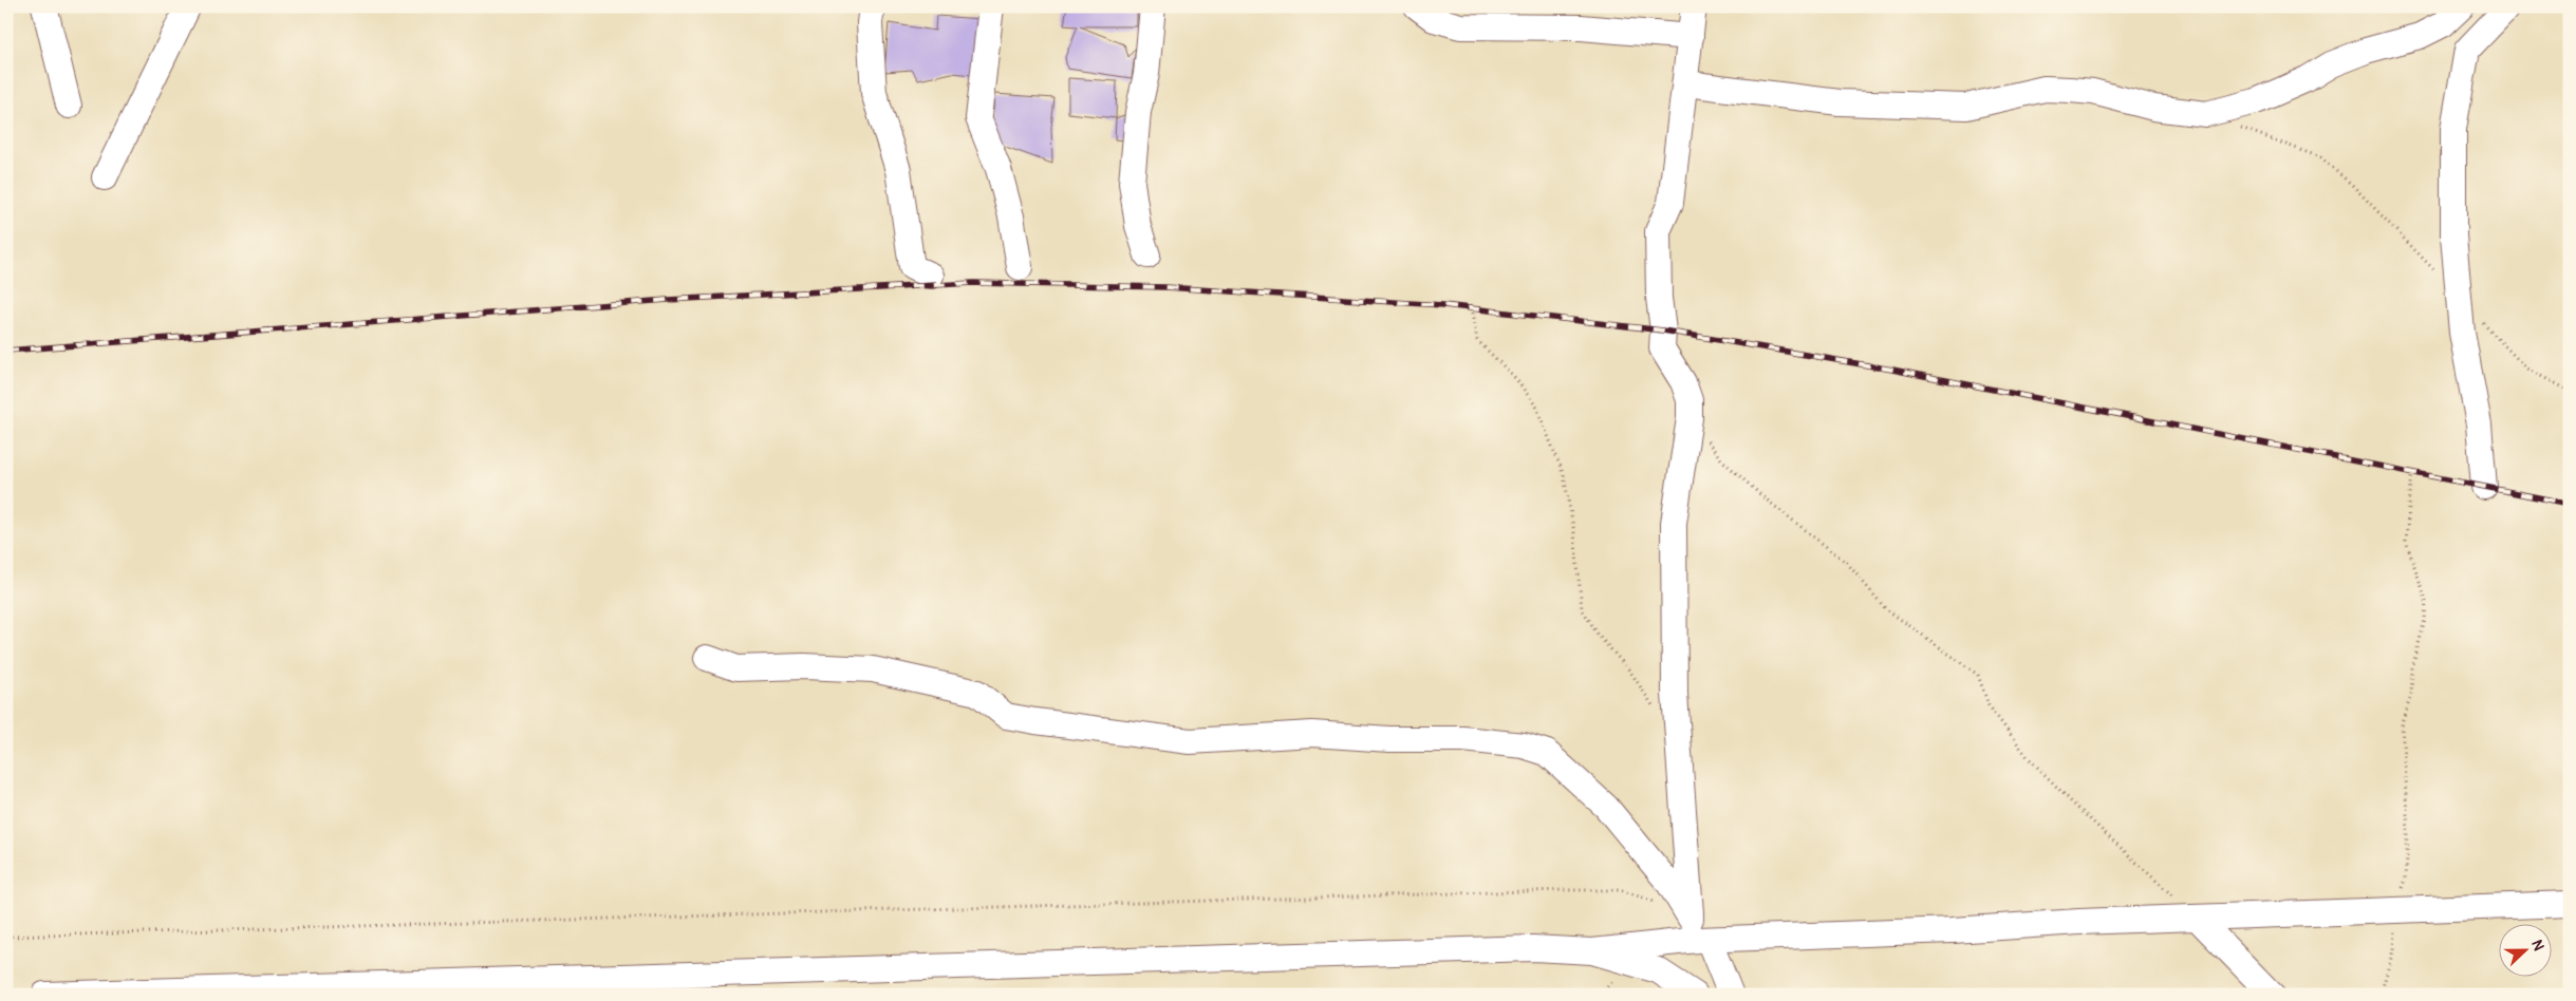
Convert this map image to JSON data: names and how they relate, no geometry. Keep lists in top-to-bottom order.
{
  "north": "right"
}
